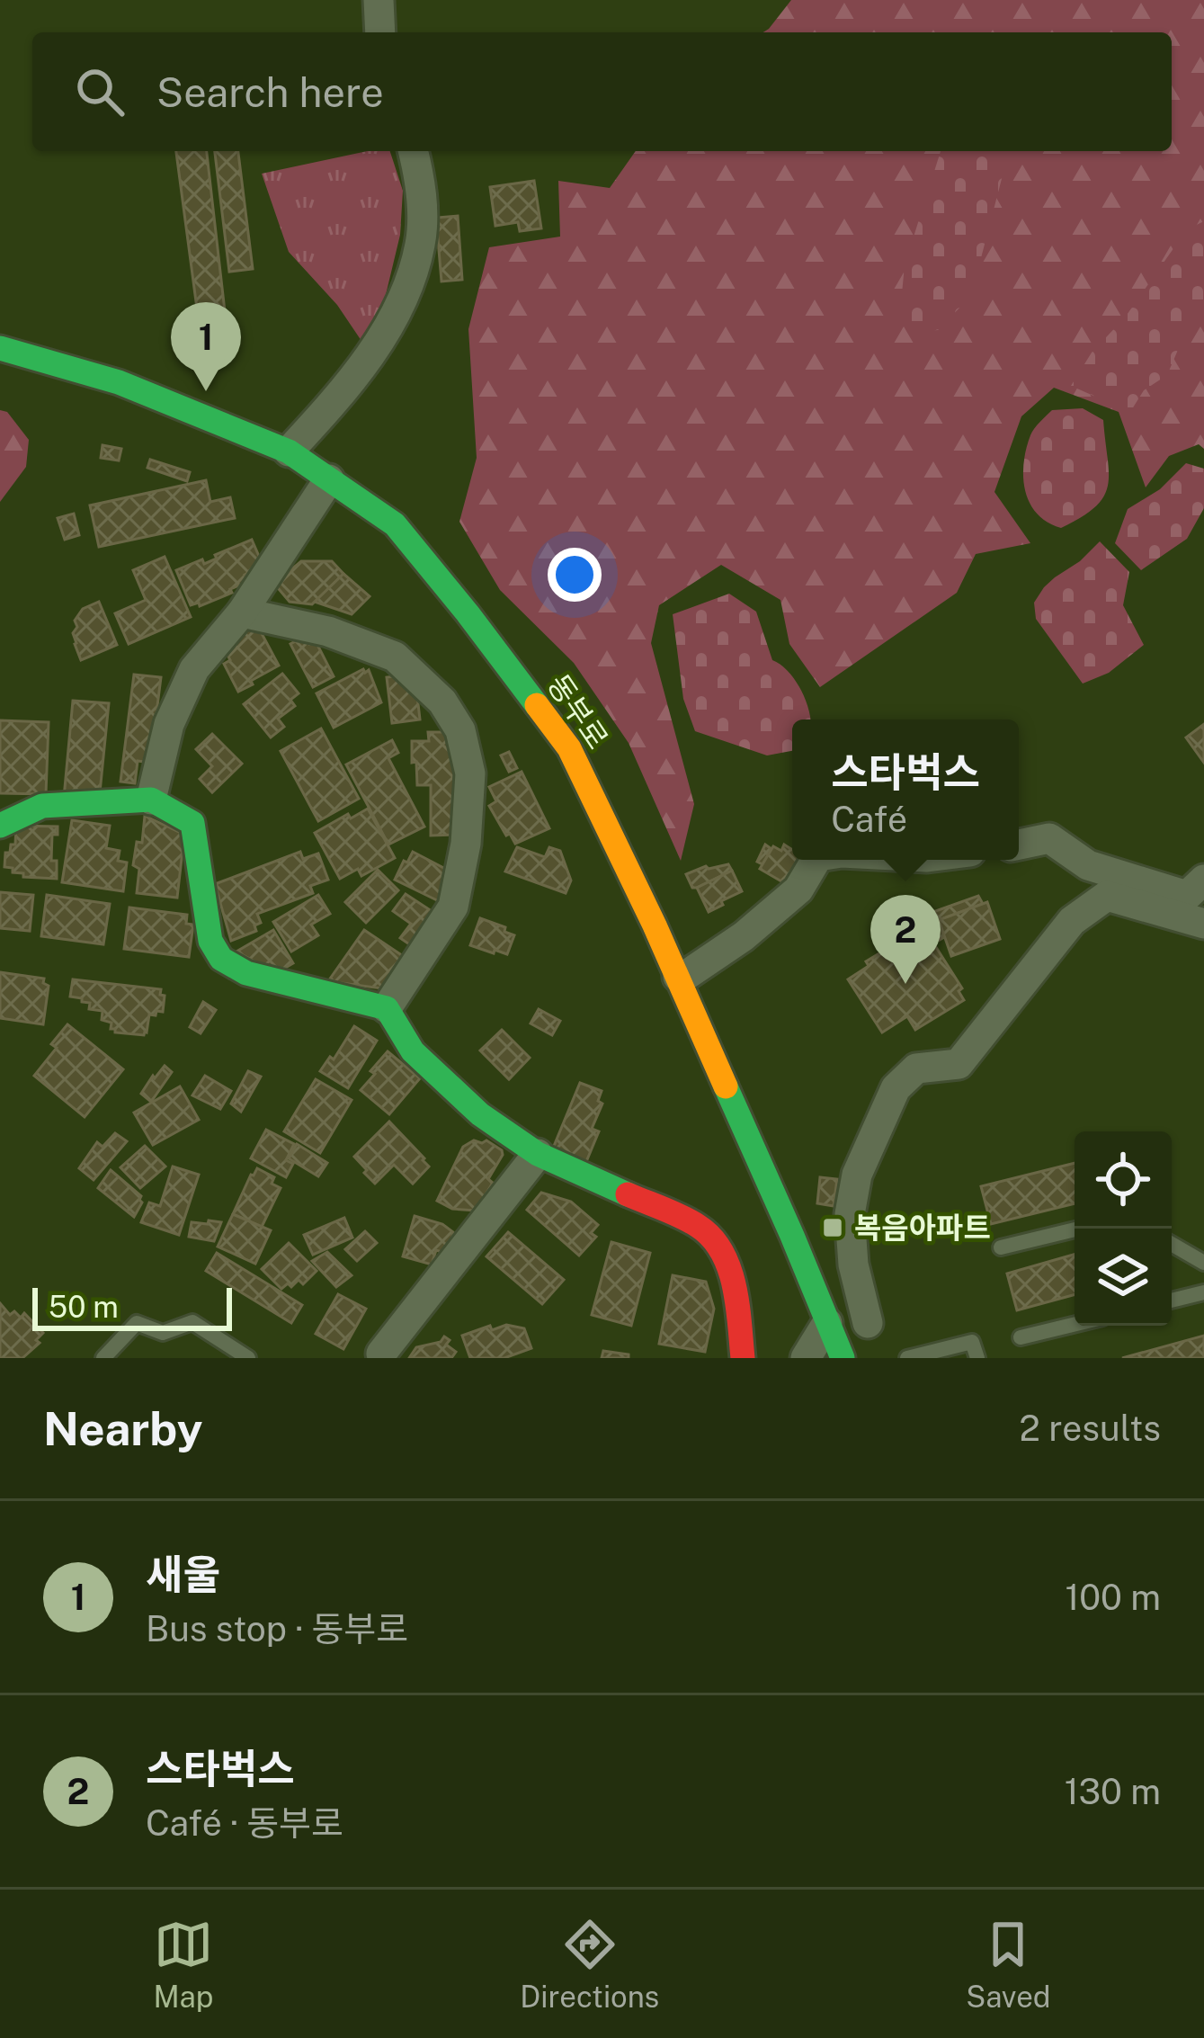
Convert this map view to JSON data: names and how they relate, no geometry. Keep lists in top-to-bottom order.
{
  "streets": {
    "main road": ["동부로"]
  },
  "places": {
    "transit": ["복음아파트"]
  },
  "scale_bar": "50 m",
  "page": {
    "search": "Search here",
    "pins": ["1", "2"],
    "popup": ["스타벅스", "Café"],
    "scale": "50 m",
    "heading": ["Nearby", "2 results"],
    "list": [
      {
        "mark": "1",
        "name": "새울",
        "note": "Bus stop · 동부로",
        "value": "100 m"
      },
      {
        "mark": "2",
        "name": "스타벅스",
        "note": "Café · 동부로",
        "value": "130 m"
      }
    ],
    "nav": ["Map", "Directions", "Saved"]
  }
}
